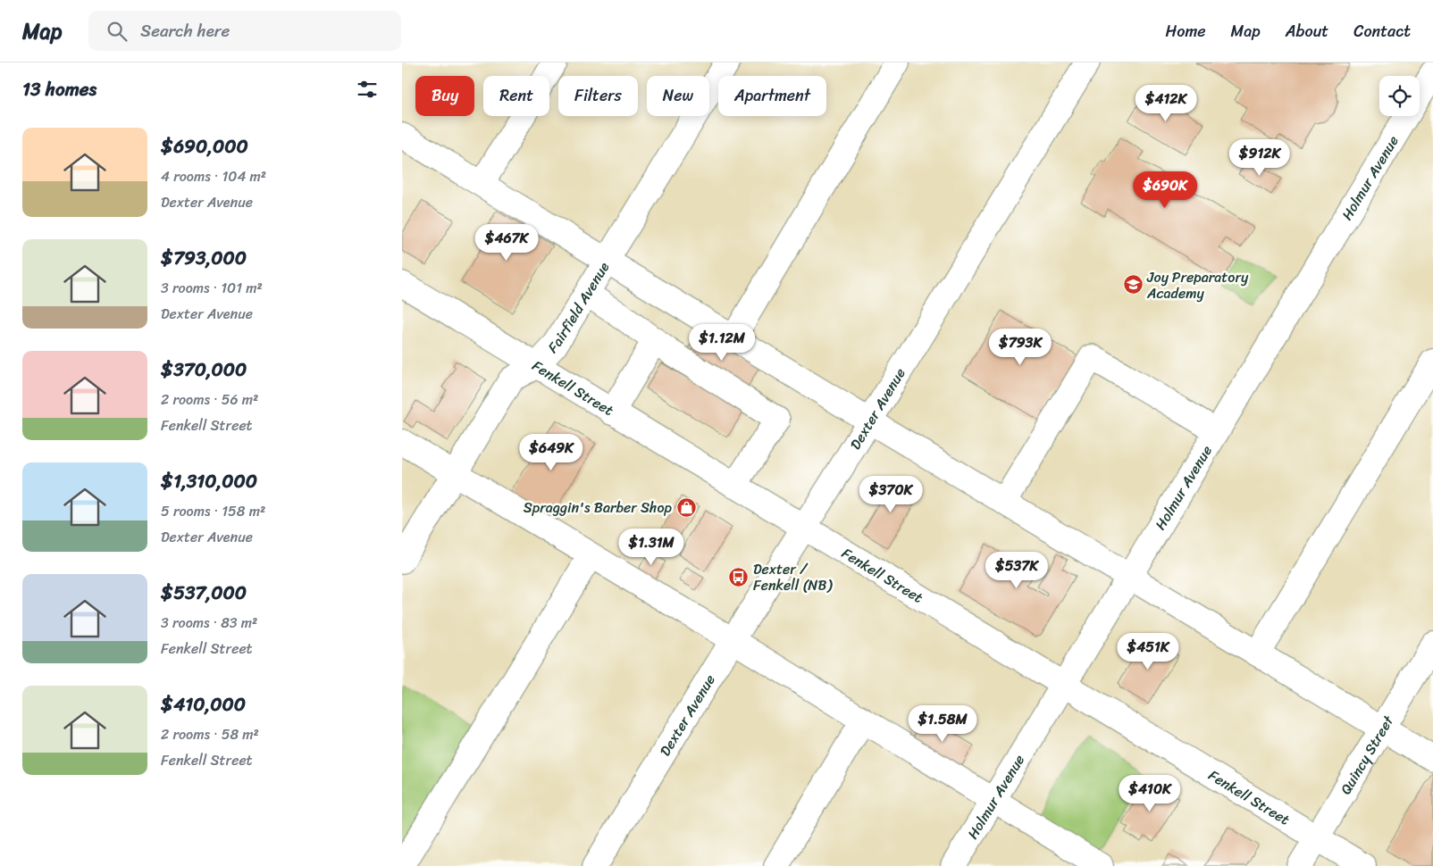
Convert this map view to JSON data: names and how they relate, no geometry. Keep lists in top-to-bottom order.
{
  "streets": {
    "street": [
      "Holmur Avenue",
      "Fairfield Avenue",
      "Fenkell Street",
      "Dexter Avenue",
      "Quincy Street"
    ]
  },
  "crossings": [
    ["Holmur Avenue", "Fenkell Street"],
    ["Fairfield Avenue", "Fenkell Street"],
    ["Fenkell Street", "Dexter Avenue"],
    ["Fenkell Street", "Quincy Street"]
  ],
  "places": {
    "school or university": ["Joy Preparatory Academy"],
    "shop": ["Spraggin's Barber Shop"],
    "bus stop": ["Dexter / Fenkell (NB)"]
  },
  "page": {
    "header": "Map",
    "search": "Search here",
    "nav": [
      "Home",
      "Map",
      "About",
      "Contact"
    ],
    "heading": "13 homes",
    "chip": [
      "Buy",
      "Rent",
      "Filters",
      "New",
      "Apartment"
    ],
    "price": [
      "$412K",
      "$912K",
      "$690K",
      "$467K",
      "$1.12M",
      "$793K",
      "$649K",
      "$370K",
      "$1.31M",
      "$537K",
      "$451K",
      "$1.58M",
      "$410K"
    ],
    "list": [
      {
        "name": "$690,000",
        "note": "4 rooms · 104 m² · Dexter Avenue"
      },
      {
        "name": "$793,000",
        "note": "3 rooms · 101 m² · Dexter Avenue"
      },
      {
        "name": "$370,000",
        "note": "2 rooms · 56 m² · Fenkell Street"
      },
      {
        "name": "$1,310,000",
        "note": "5 rooms · 158 m² · Dexter Avenue"
      },
      {
        "name": "$537,000",
        "note": "3 rooms · 83 m² · Fenkell Street"
      },
      {
        "name": "$410,000",
        "note": "2 rooms · 58 m² · Fenkell Street"
      }
    ]
  }
}
